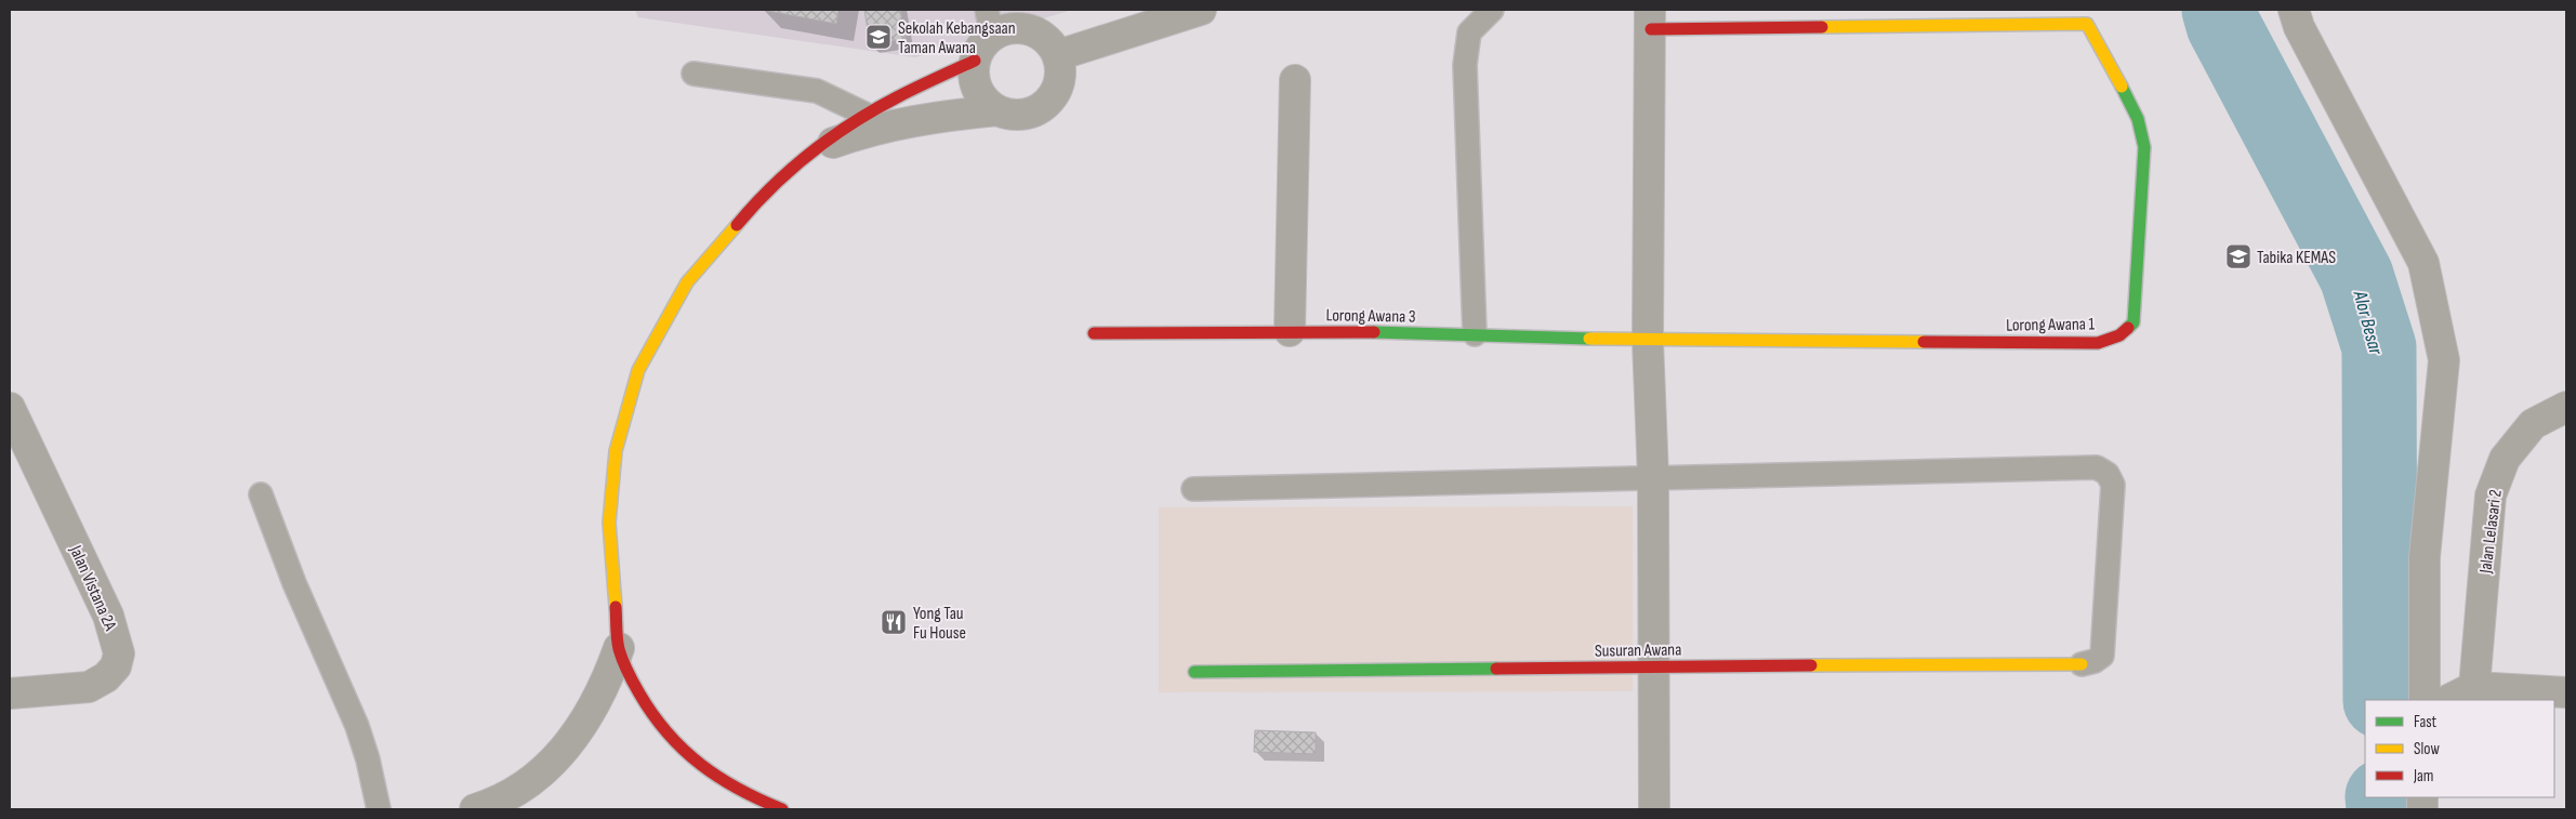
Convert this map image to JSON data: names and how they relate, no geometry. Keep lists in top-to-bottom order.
{
  "streets": {
    "street": [
      "Lorong Awana 3",
      "Lorong Awana 1",
      "Jalan Lelasari 2",
      "Jalan Vistana 2A",
      "Susuran Awana"
    ]
  },
  "crossings": [
    ["Lorong Awana 3", "Lorong Awana 1"]
  ],
  "water": ["Alor Besar"],
  "places": {
    "school or university": ["Sekolah Kebangsaan Taman Awana", "Tabika KEMAS"],
    "restaurant": ["Yong Tau Fu House"]
  },
  "legend": ["Fast", "Slow", "Jam"]
}
